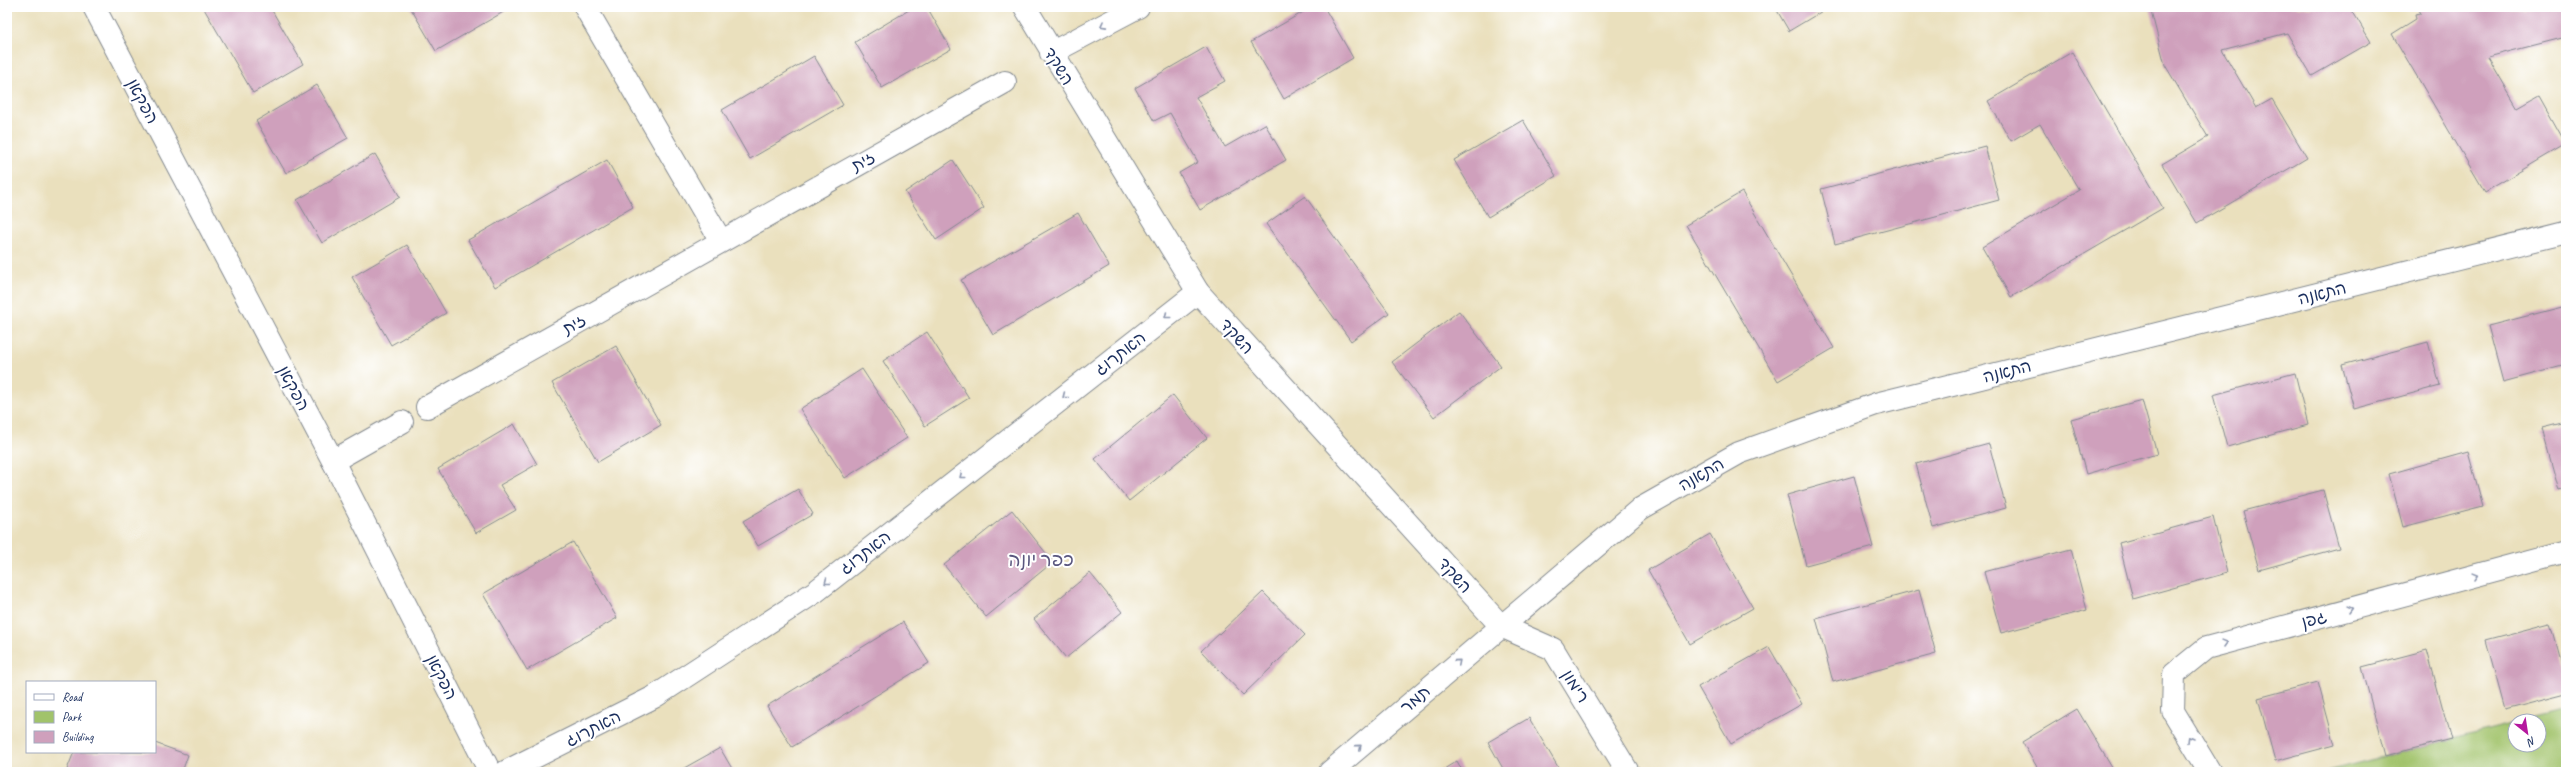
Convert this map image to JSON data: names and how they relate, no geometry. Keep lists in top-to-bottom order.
{
  "streets": {
    "street": [
      "השקד",
      "הפקאן",
      "זית",
      "התאנה",
      "האתרוג",
      "גפן",
      "רימון",
      "תמר"
    ]
  },
  "crossings": [
    ["השקד", "התאנה"],
    ["השקד", "האתרוג"],
    ["השקד", "רימון"],
    ["השקד", "תמר"],
    ["התאנה", "רימון"],
    ["התאנה", "תמר"],
    ["רימון", "תמר"]
  ],
  "one_way": ["האתרוג", "גפן", "תמר"],
  "districts": ["כפר יונה"],
  "legend": ["Road", "Park", "Building"],
  "north": "bottom right"
}
